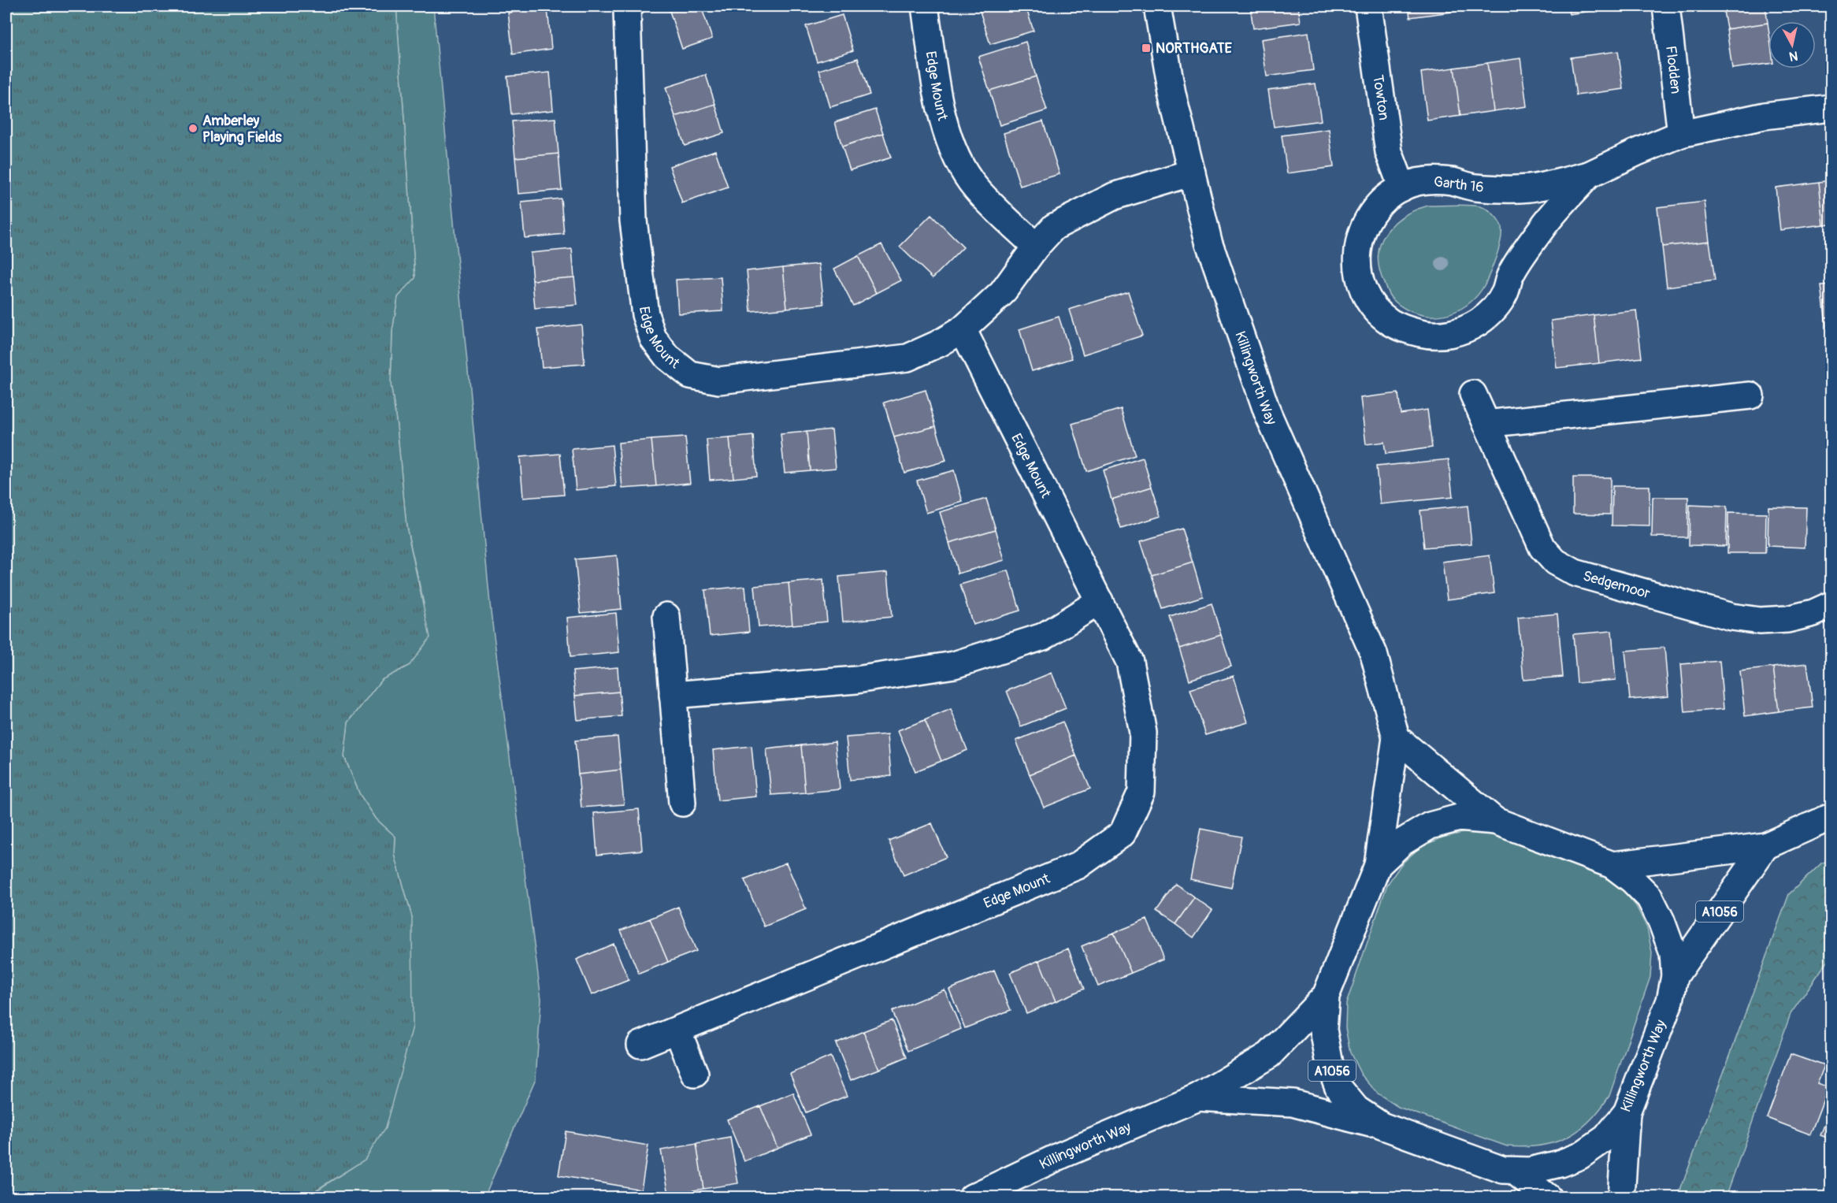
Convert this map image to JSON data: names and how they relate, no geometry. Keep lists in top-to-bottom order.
{
  "streets": {
    "street": [
      "Flodden",
      "Edge Mount",
      "Towton",
      "Garth 16",
      "Killingworth Way",
      "Sedgemoor",
      "A1056"
    ]
  },
  "crossings": [
    ["Flodden", "Garth 16"],
    ["Edge Mount", "Killingworth Way"],
    ["Towton", "Garth 16"]
  ],
  "places": {
    "transit": ["NORTHGATE"],
    "other": ["Amberley Playing Fields"]
  },
  "north": "bottom"
}
